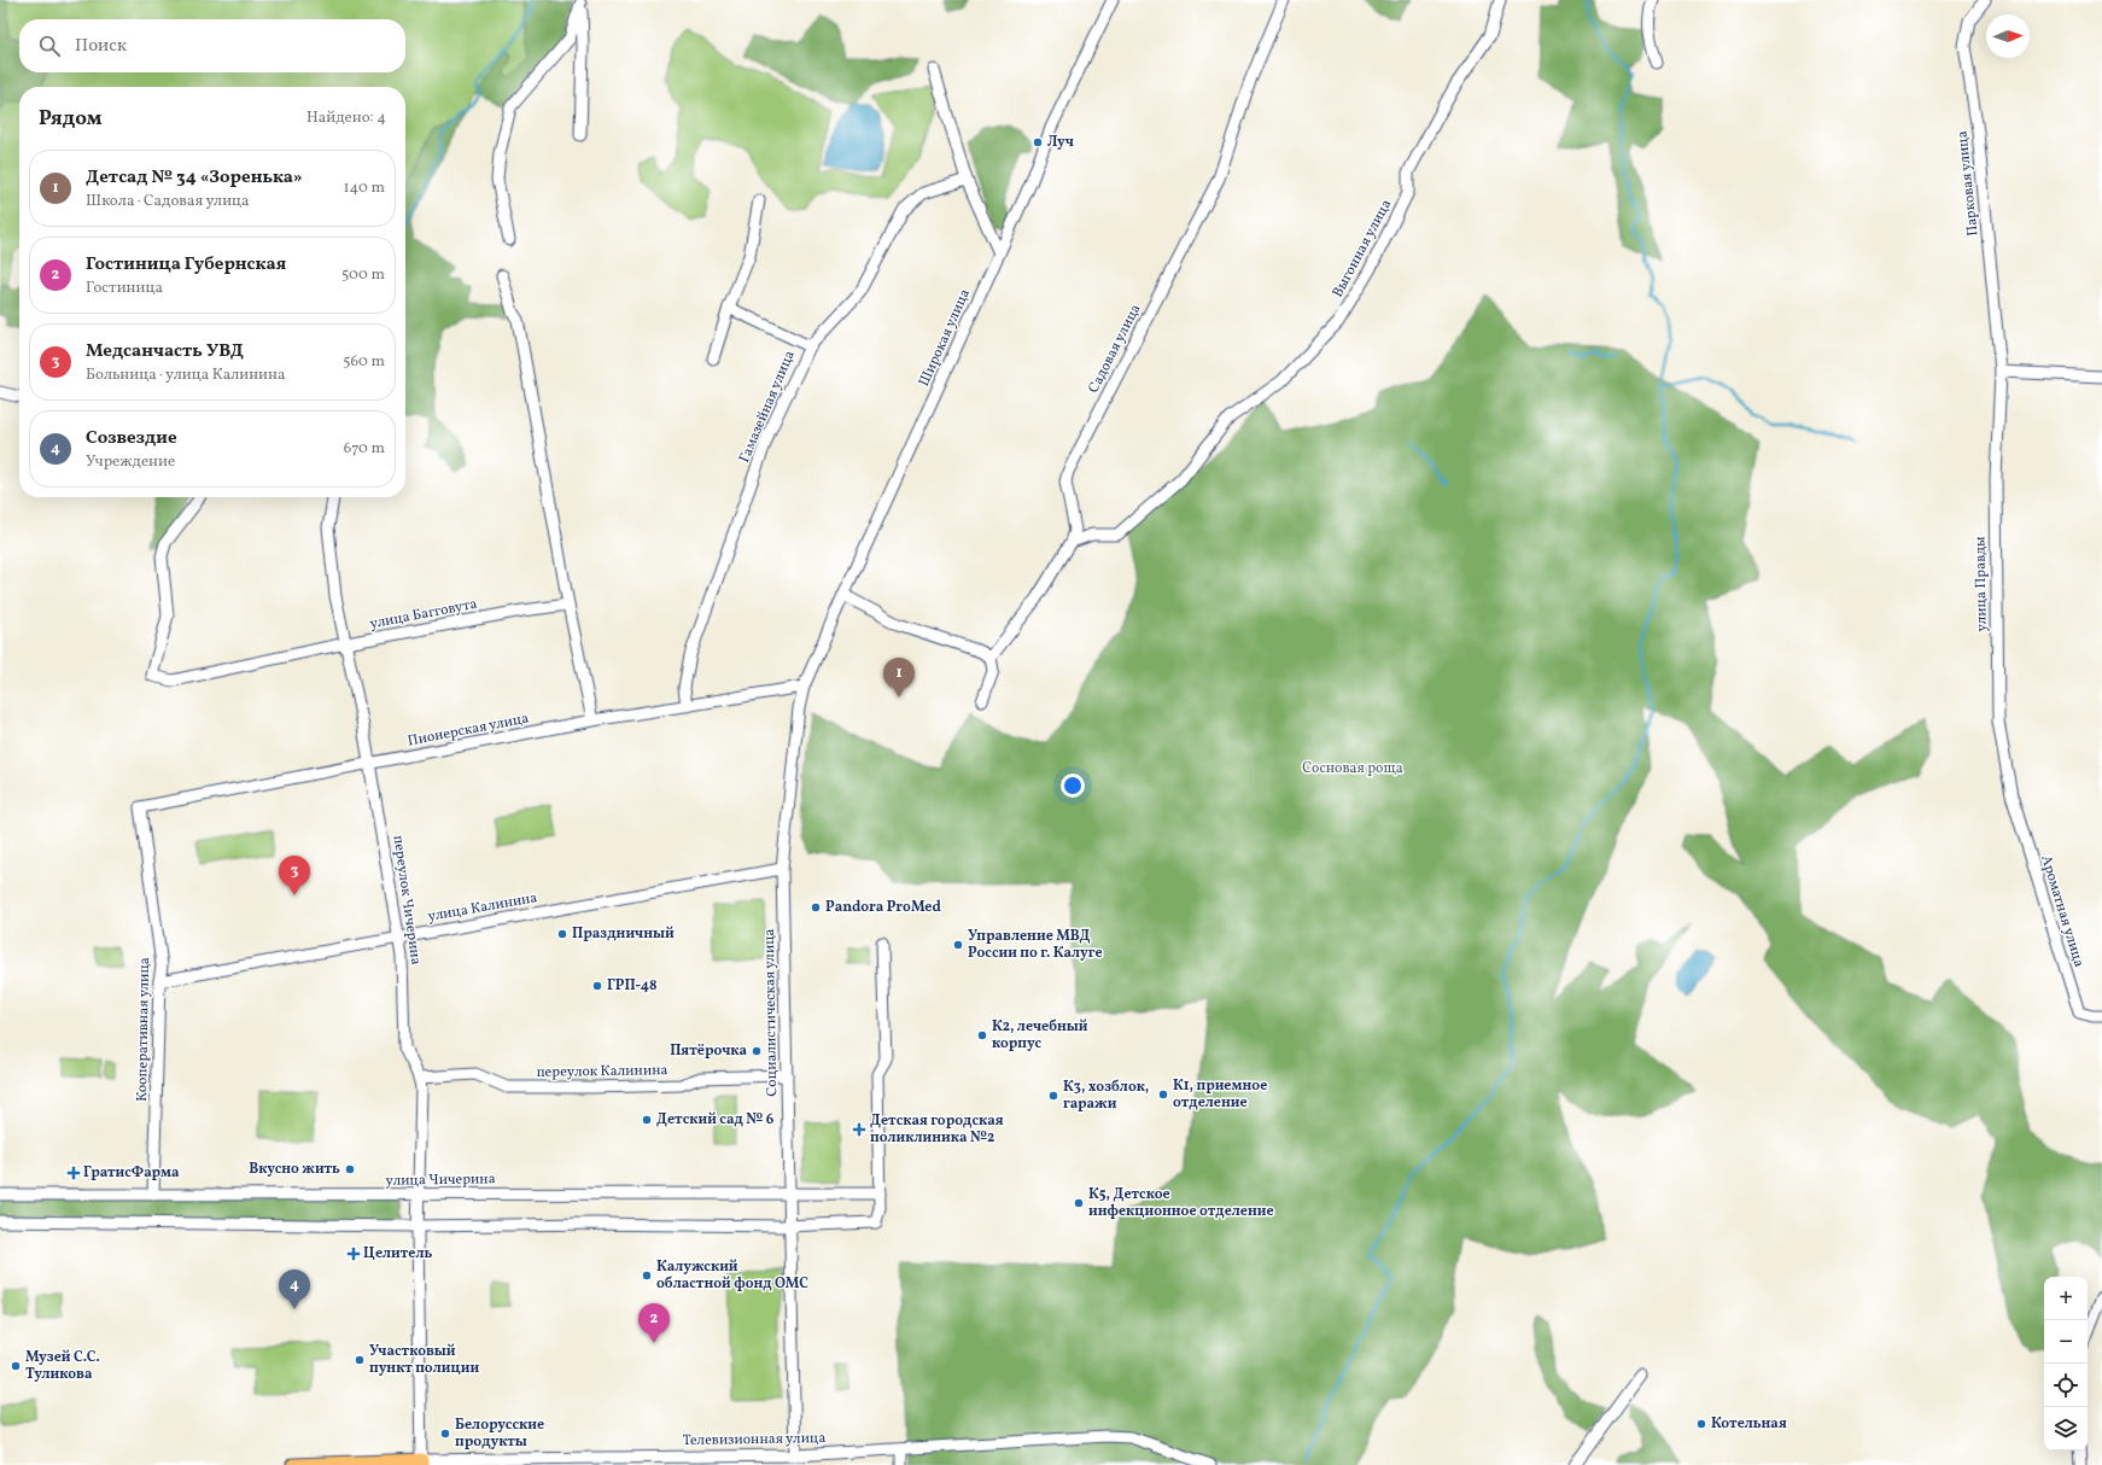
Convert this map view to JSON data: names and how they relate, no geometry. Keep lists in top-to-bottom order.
{
  "streets": {
    "main road": ["Телевизионная улица"],
    "street": [
      "Парковая улица",
      "Выгонная улица",
      "Широкая улица",
      "Садовая улица",
      "Гамазейная улица",
      "улица Правды",
      "улица Багговута",
      "Пионерская улица",
      "переулок Чичерина",
      "улица Калинина",
      "Ароматная улица",
      "Социалистическая улица",
      "Кооперативная улица",
      "переулок Калинина",
      "улица Чичерина"
    ]
  },
  "crossings": [
    ["Парковая улица", "улица Правды"],
    ["Выгонная улица", "Садовая улица"],
    ["Широкая улица", "Пионерская улица"],
    ["Широкая улица", "Социалистическая улица"],
    ["Гамазейная улица", "Пионерская улица"],
    ["улица Правды", "Ароматная улица"],
    ["улица Багговута", "переулок Чичерина"],
    ["Пионерская улица", "переулок Чичерина"],
    ["Пионерская улица", "Социалистическая улица"],
    ["Пионерская улица", "Кооперативная улица"],
    ["переулок Чичерина", "улица Калинина"],
    ["переулок Чичерина", "переулок Калинина"],
    ["улица Калинина", "Социалистическая улица"],
    ["улица Калинина", "Кооперативная улица"],
    ["Социалистическая улица", "переулок Калинина"],
    ["Социалистическая улица", "улица Чичерина"],
    ["Социалистическая улица", "Телевизионная улица"],
    ["Кооперативная улица", "улица Чичерина"]
  ],
  "parks": ["Сосновая роща"],
  "places": {
    "other": [
      "Луч",
      "Pandora ProMed",
      "Праздничный",
      "Управление МВД России по г. Калуге",
      "ГРП-48",
      "К2, лечебный корпус",
      "Пятёрочка",
      "К1, приемное отделение",
      "К3, хозблок, гаражи",
      "Детский сад № 6",
      "Вкусно жить",
      "К5, Детское инфекционное отделение",
      "Калужский областной фонд ОМС",
      "Участковый пункт полиции",
      "Музей С.С. Туликова",
      "Котельная",
      "Белорусские продукты"
    ],
    "health": ["Детская городская поликлиника №2", "ГратисФарма", "Целитель"]
  },
  "north": "right",
  "page": {
    "search": "Поиск",
    "heading": ["Рядом", "Найдено: 4"],
    "list": [
      {
        "mark": "1",
        "name": "Детсад № 34 «Зоренька»",
        "note": "Школа · Садовая улица",
        "value": "140 m"
      },
      {
        "mark": "2",
        "name": "Гостиница Губернская",
        "note": "Гостиница",
        "value": "500 m"
      },
      {
        "mark": "3",
        "name": "Медсанчасть УВД",
        "note": "Больница · улица Калинина",
        "value": "560 m"
      },
      {
        "mark": "4",
        "name": "Созвездие",
        "note": "Учреждение",
        "value": "670 m"
      }
    ],
    "pins": [
      "1",
      "3",
      "4",
      "2"
    ],
    "map_buttons": ["+", "−"]
  }
}
